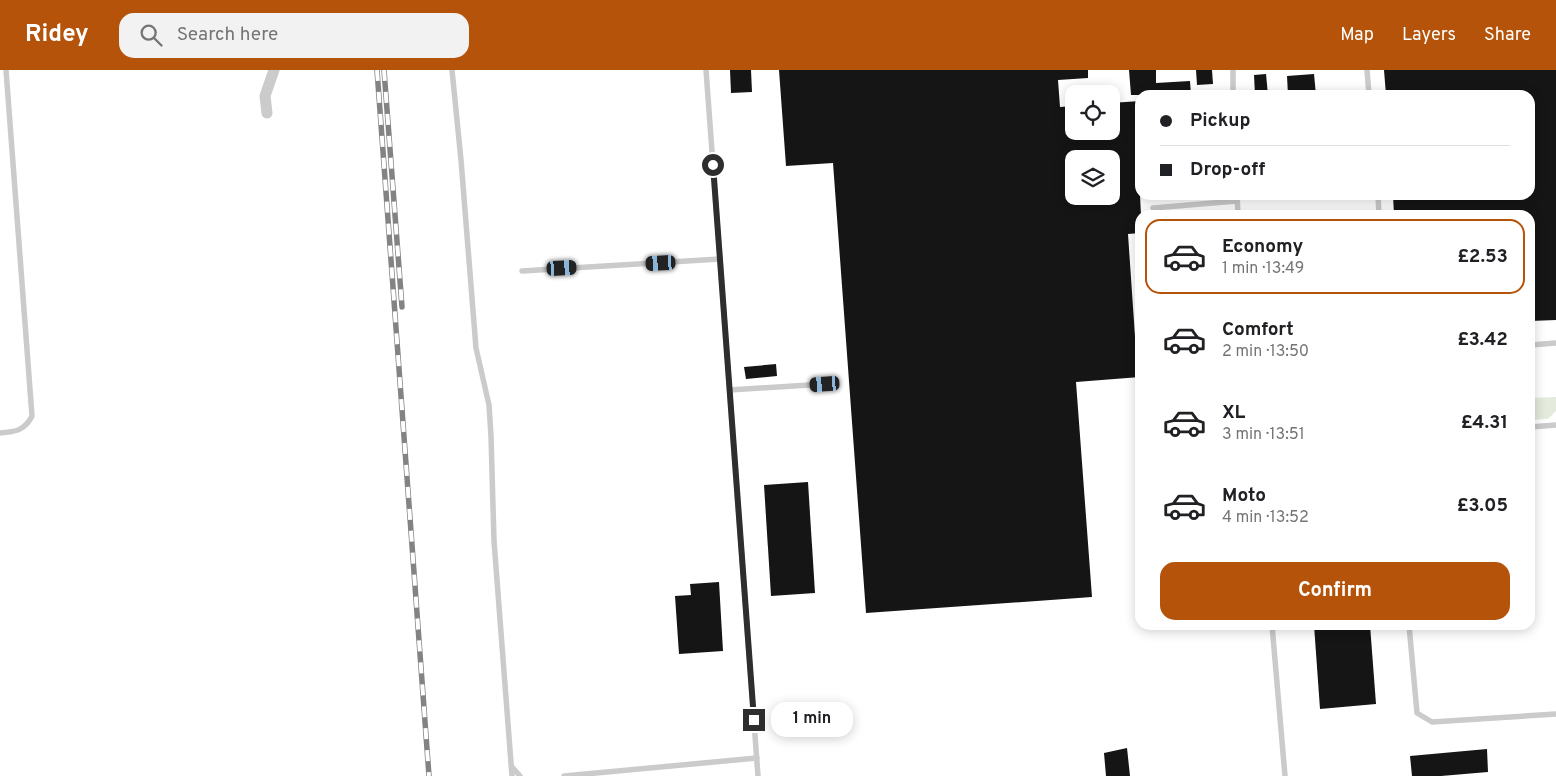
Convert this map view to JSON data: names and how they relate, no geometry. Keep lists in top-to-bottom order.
{
  "page": {
    "header": "Ridey",
    "search": "Search here",
    "nav": ["Map", "Layers", "Share"],
    "banner": ["Pickup", "Drop-off"],
    "list": [
      {
        "name": "Economy",
        "note": "1 min · 13:49",
        "value": "£2.53"
      },
      {
        "name": "Comfort",
        "note": "2 min · 13:50",
        "value": "£3.42"
      },
      {
        "name": "XL",
        "note": "3 min · 13:51",
        "value": "£4.31"
      },
      {
        "name": "Moto",
        "note": "4 min · 13:52",
        "value": "£3.05"
      }
    ],
    "buttons": "Confirm",
    "bubble": "1 min"
  }
}
